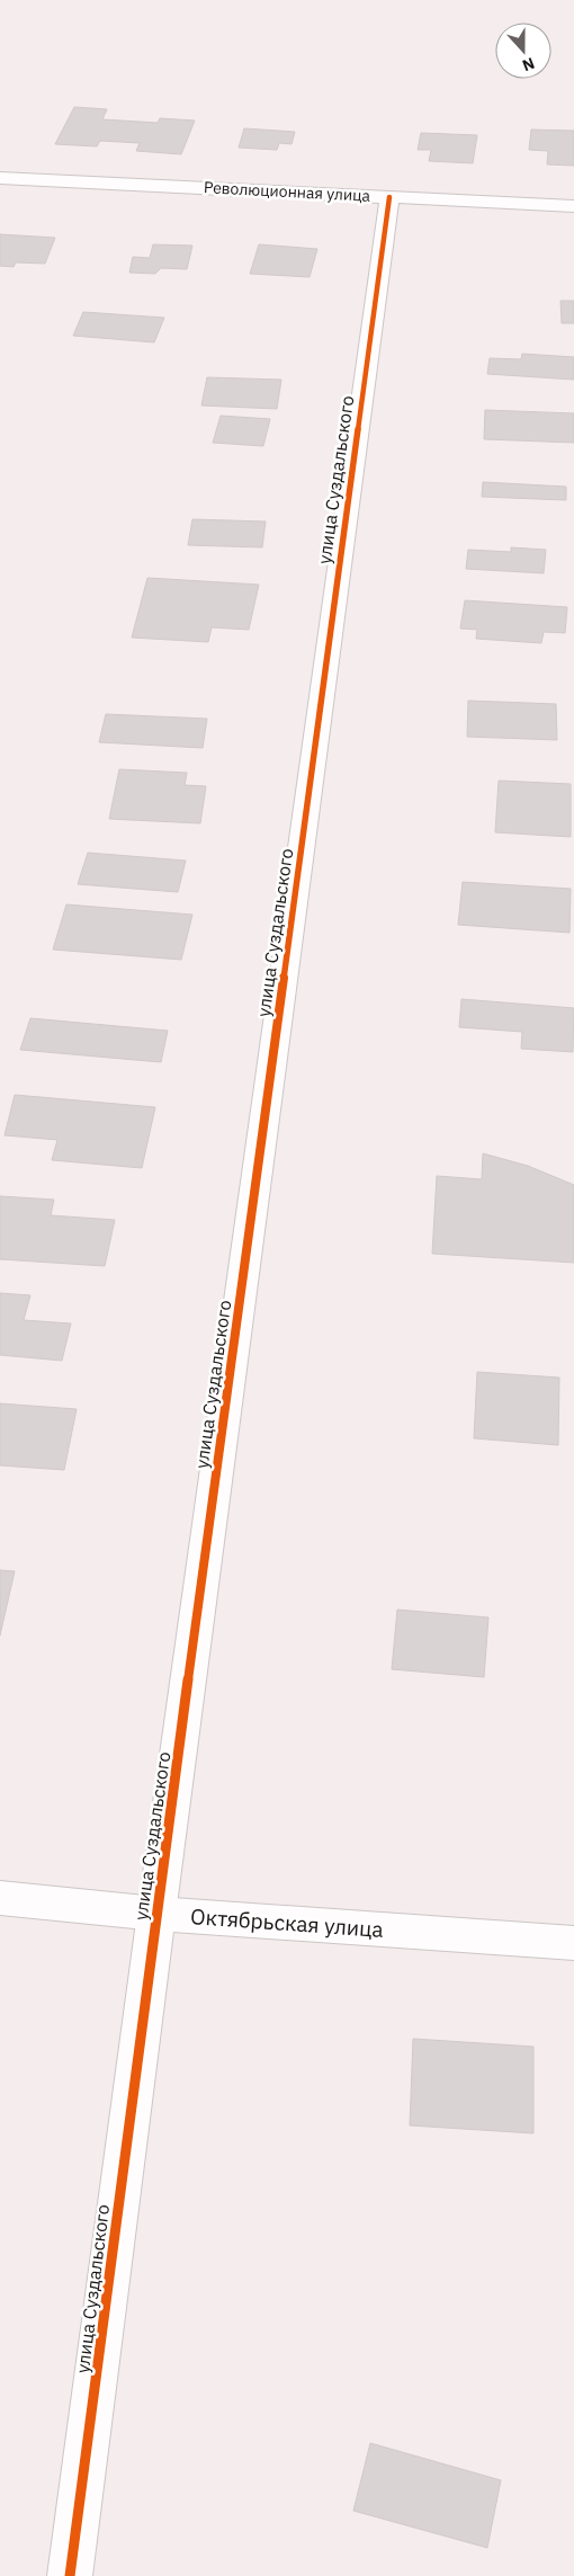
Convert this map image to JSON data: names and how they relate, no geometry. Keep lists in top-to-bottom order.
{
  "streets": {
    "street": ["Революционная улица", "улица Суздальского", "Октябрьская улица"]
  },
  "crossings": [
    ["Революционная улица", "улица Суздальского"],
    ["улица Суздальского", "Октябрьская улица"]
  ],
  "north": "bottom"
}
